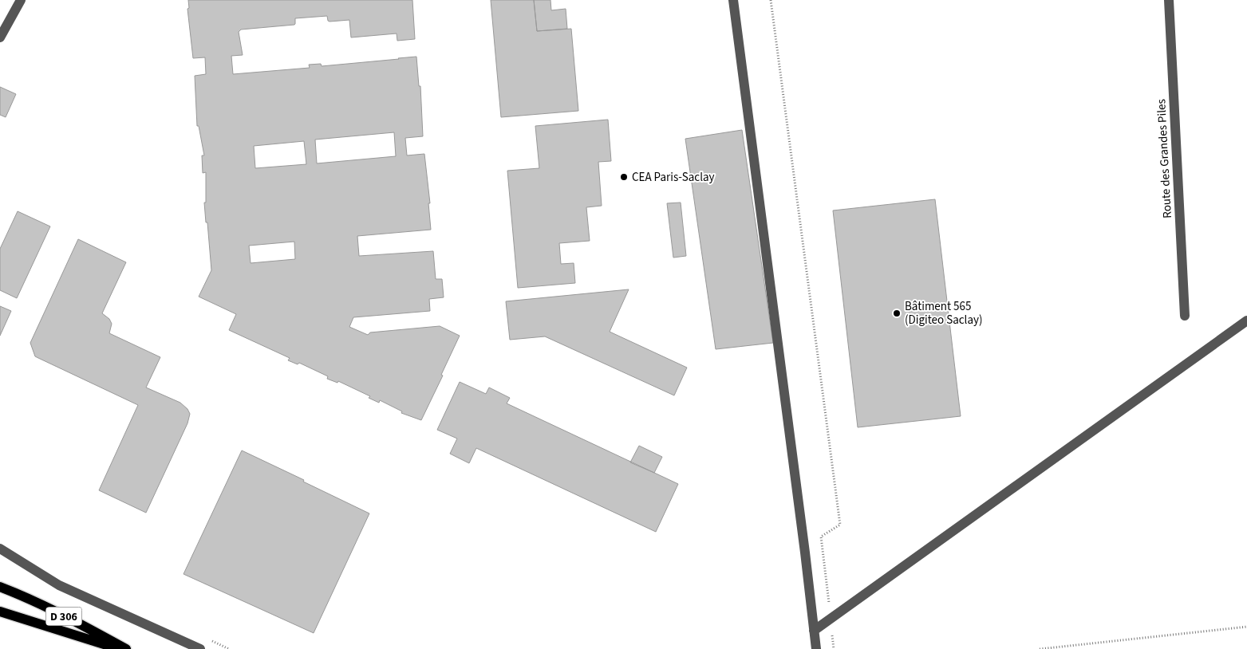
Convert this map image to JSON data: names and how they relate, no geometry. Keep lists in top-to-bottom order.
{
  "streets": {
    "main road": ["D 306"],
    "lane": ["Route des Grandes Piles"]
  },
  "places": ["CEA Paris-Saclay", "Bâtiment 565 (Digiteo Saclay)"]
}
